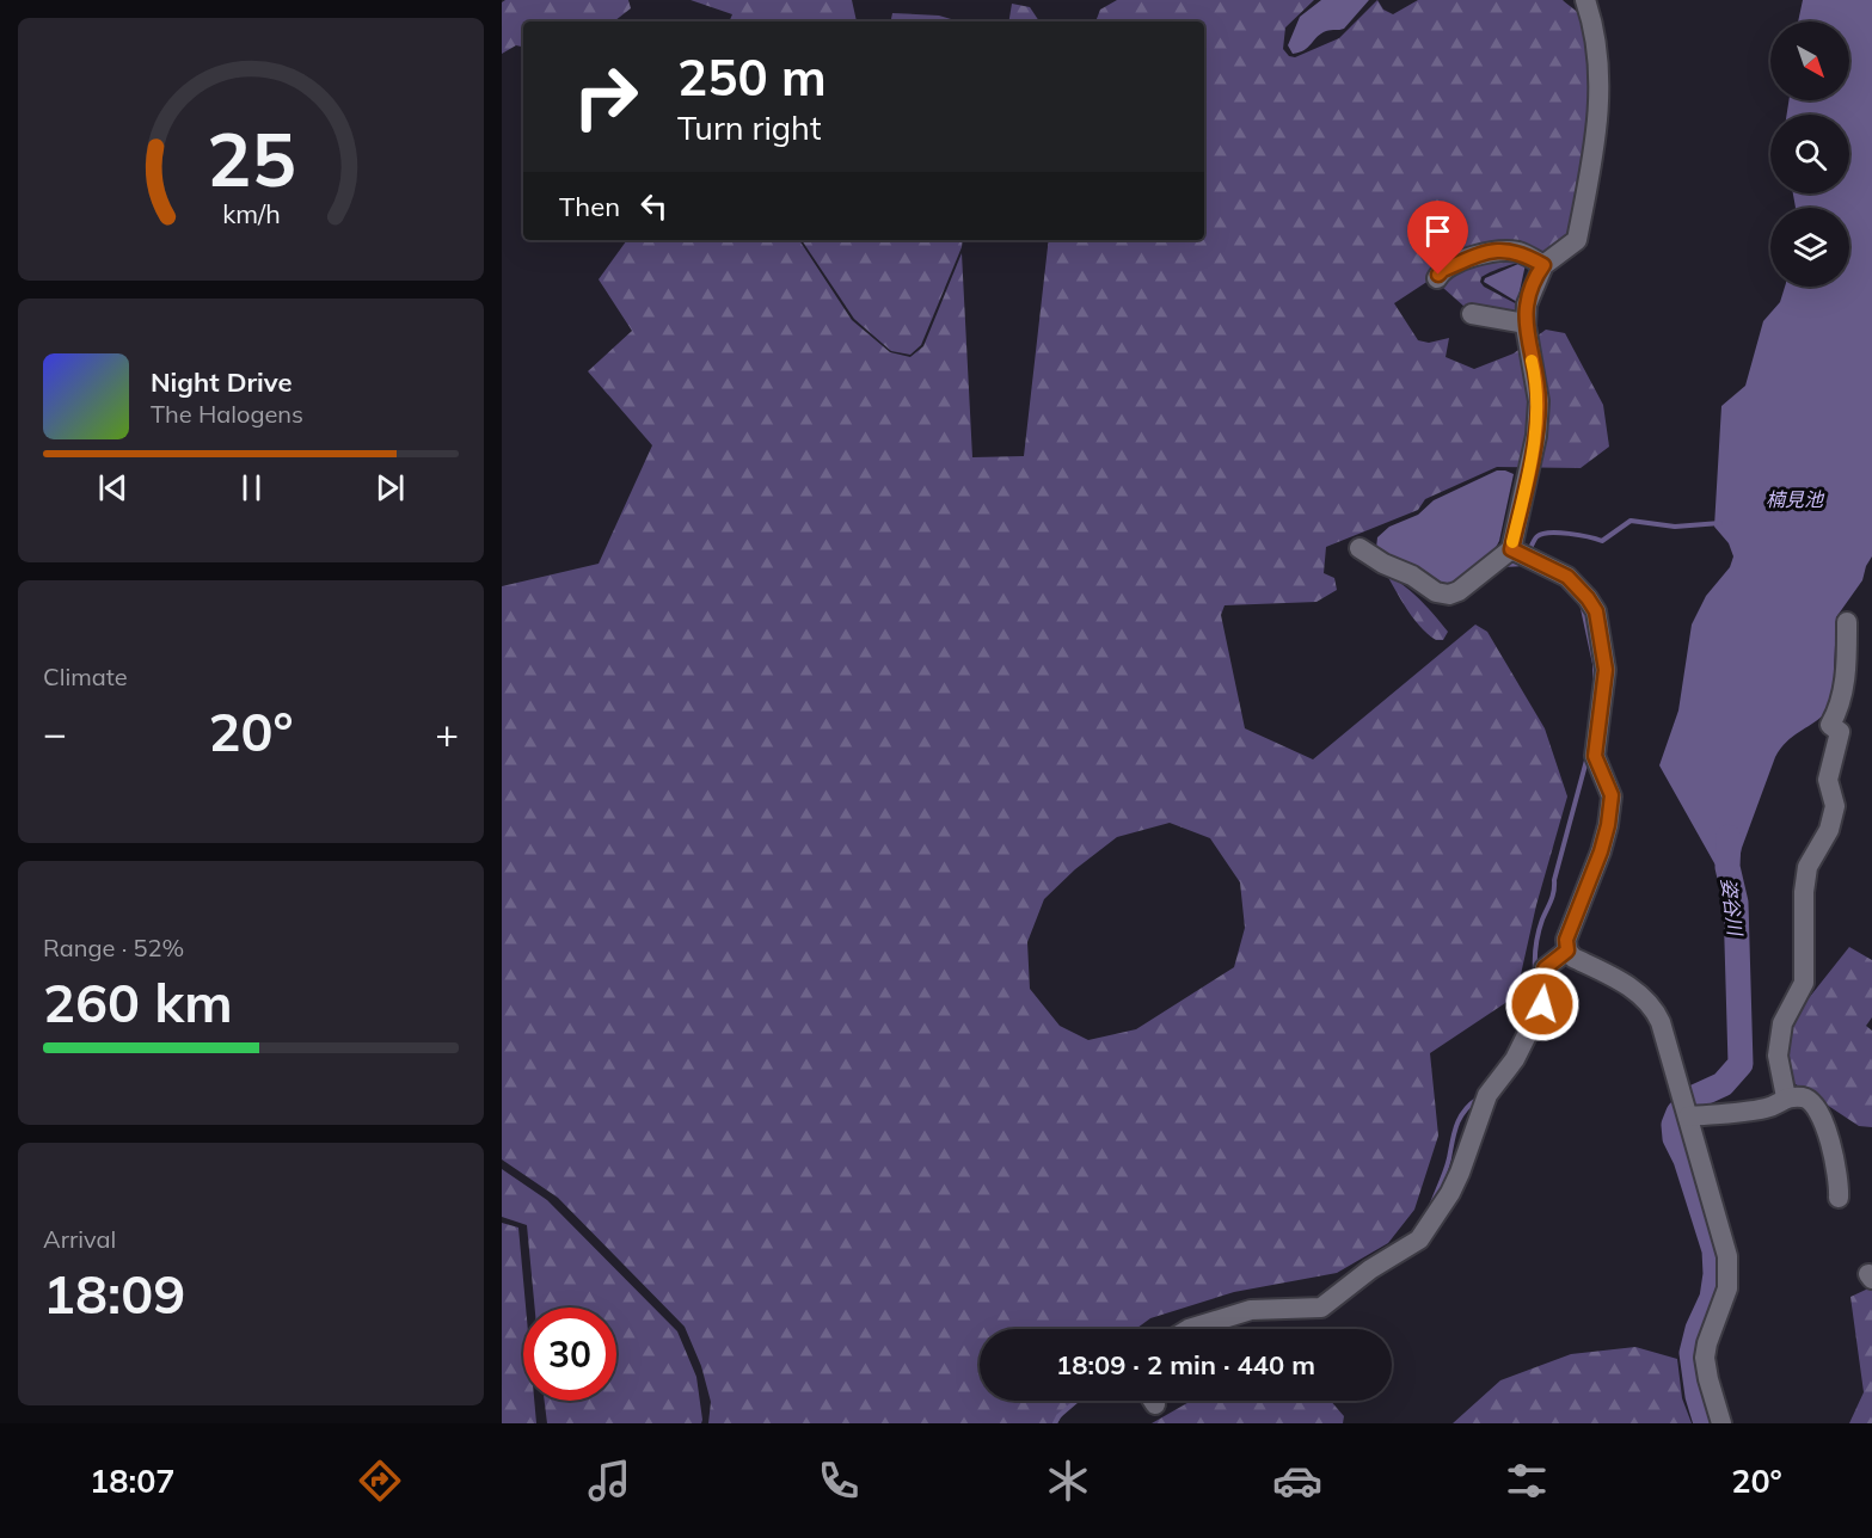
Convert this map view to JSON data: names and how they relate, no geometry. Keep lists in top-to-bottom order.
{
  "water": ["楠見池", "姿谷川"],
  "north": "bottom right",
  "page": {
    "turn": ["250 m", "Turn right"],
    "then": "Then",
    "song": ["Night Drive", "The Halogens"],
    "tile": [
      "Climate",
      ["Range · 52%", "260 km"],
      ["Arrival", "18:09"]
    ],
    "heat": ["−", "20°", "+"],
    "limit": "30",
    "trip": "18:09 · 2 min · 440 m",
    "tabs": ["18:07", "20°"],
    "gauge": ["25", "km/h"]
  }
}
